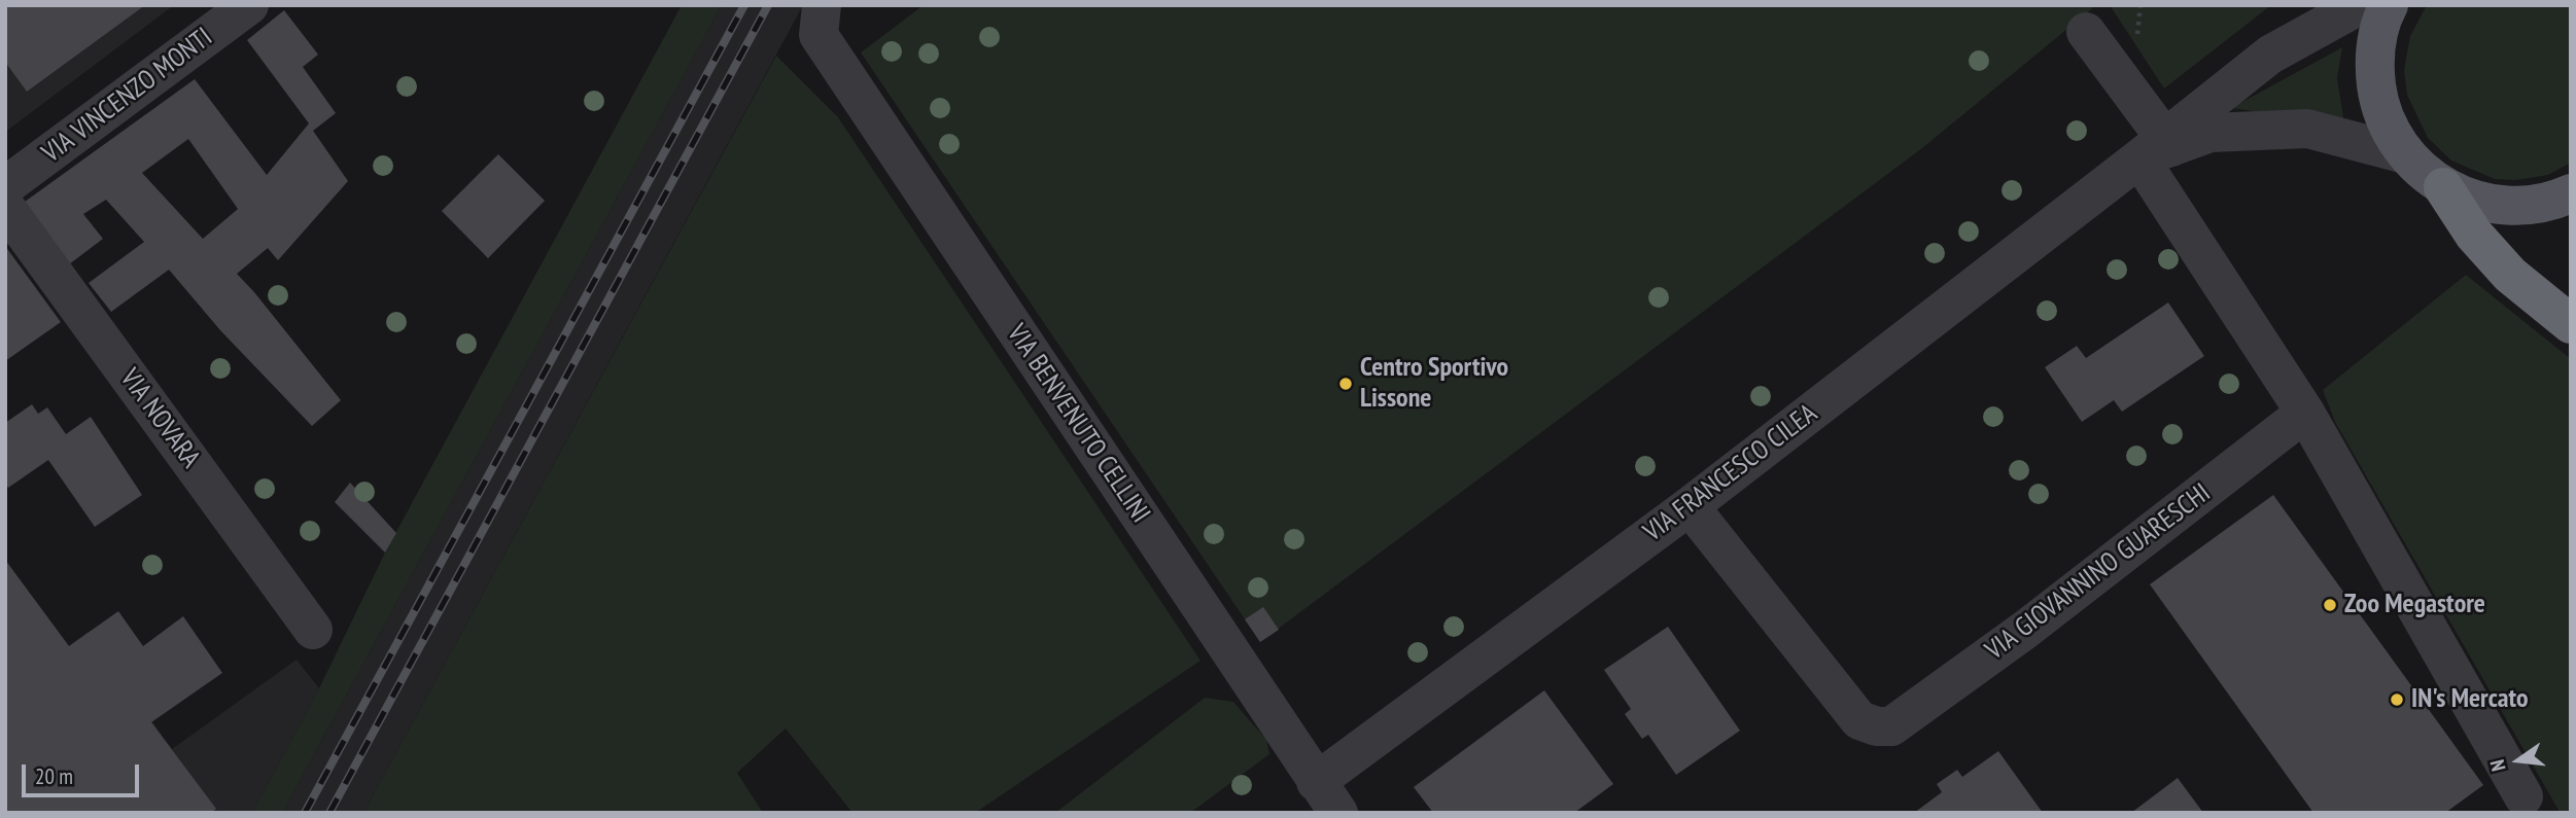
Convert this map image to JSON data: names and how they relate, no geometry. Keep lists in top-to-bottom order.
{
  "streets": {
    "street": [
      "VIA VINCENZO MONTI",
      "VIA NOVARA",
      "VIA BENVENUTO CELLINI",
      "VIA FRANCESCO CILEA",
      "VIA GIOVANNINO GUARESCHI"
    ]
  },
  "crossings": [
    ["VIA BENVENUTO CELLINI", "VIA FRANCESCO CILEA"],
    ["VIA FRANCESCO CILEA", "VIA GIOVANNINO GUARESCHI"]
  ],
  "places": ["Centro Sportivo Lissone", "Zoo Megastore", "IN's Mercato"],
  "scale_bar": "20 m",
  "north": "left"
}
